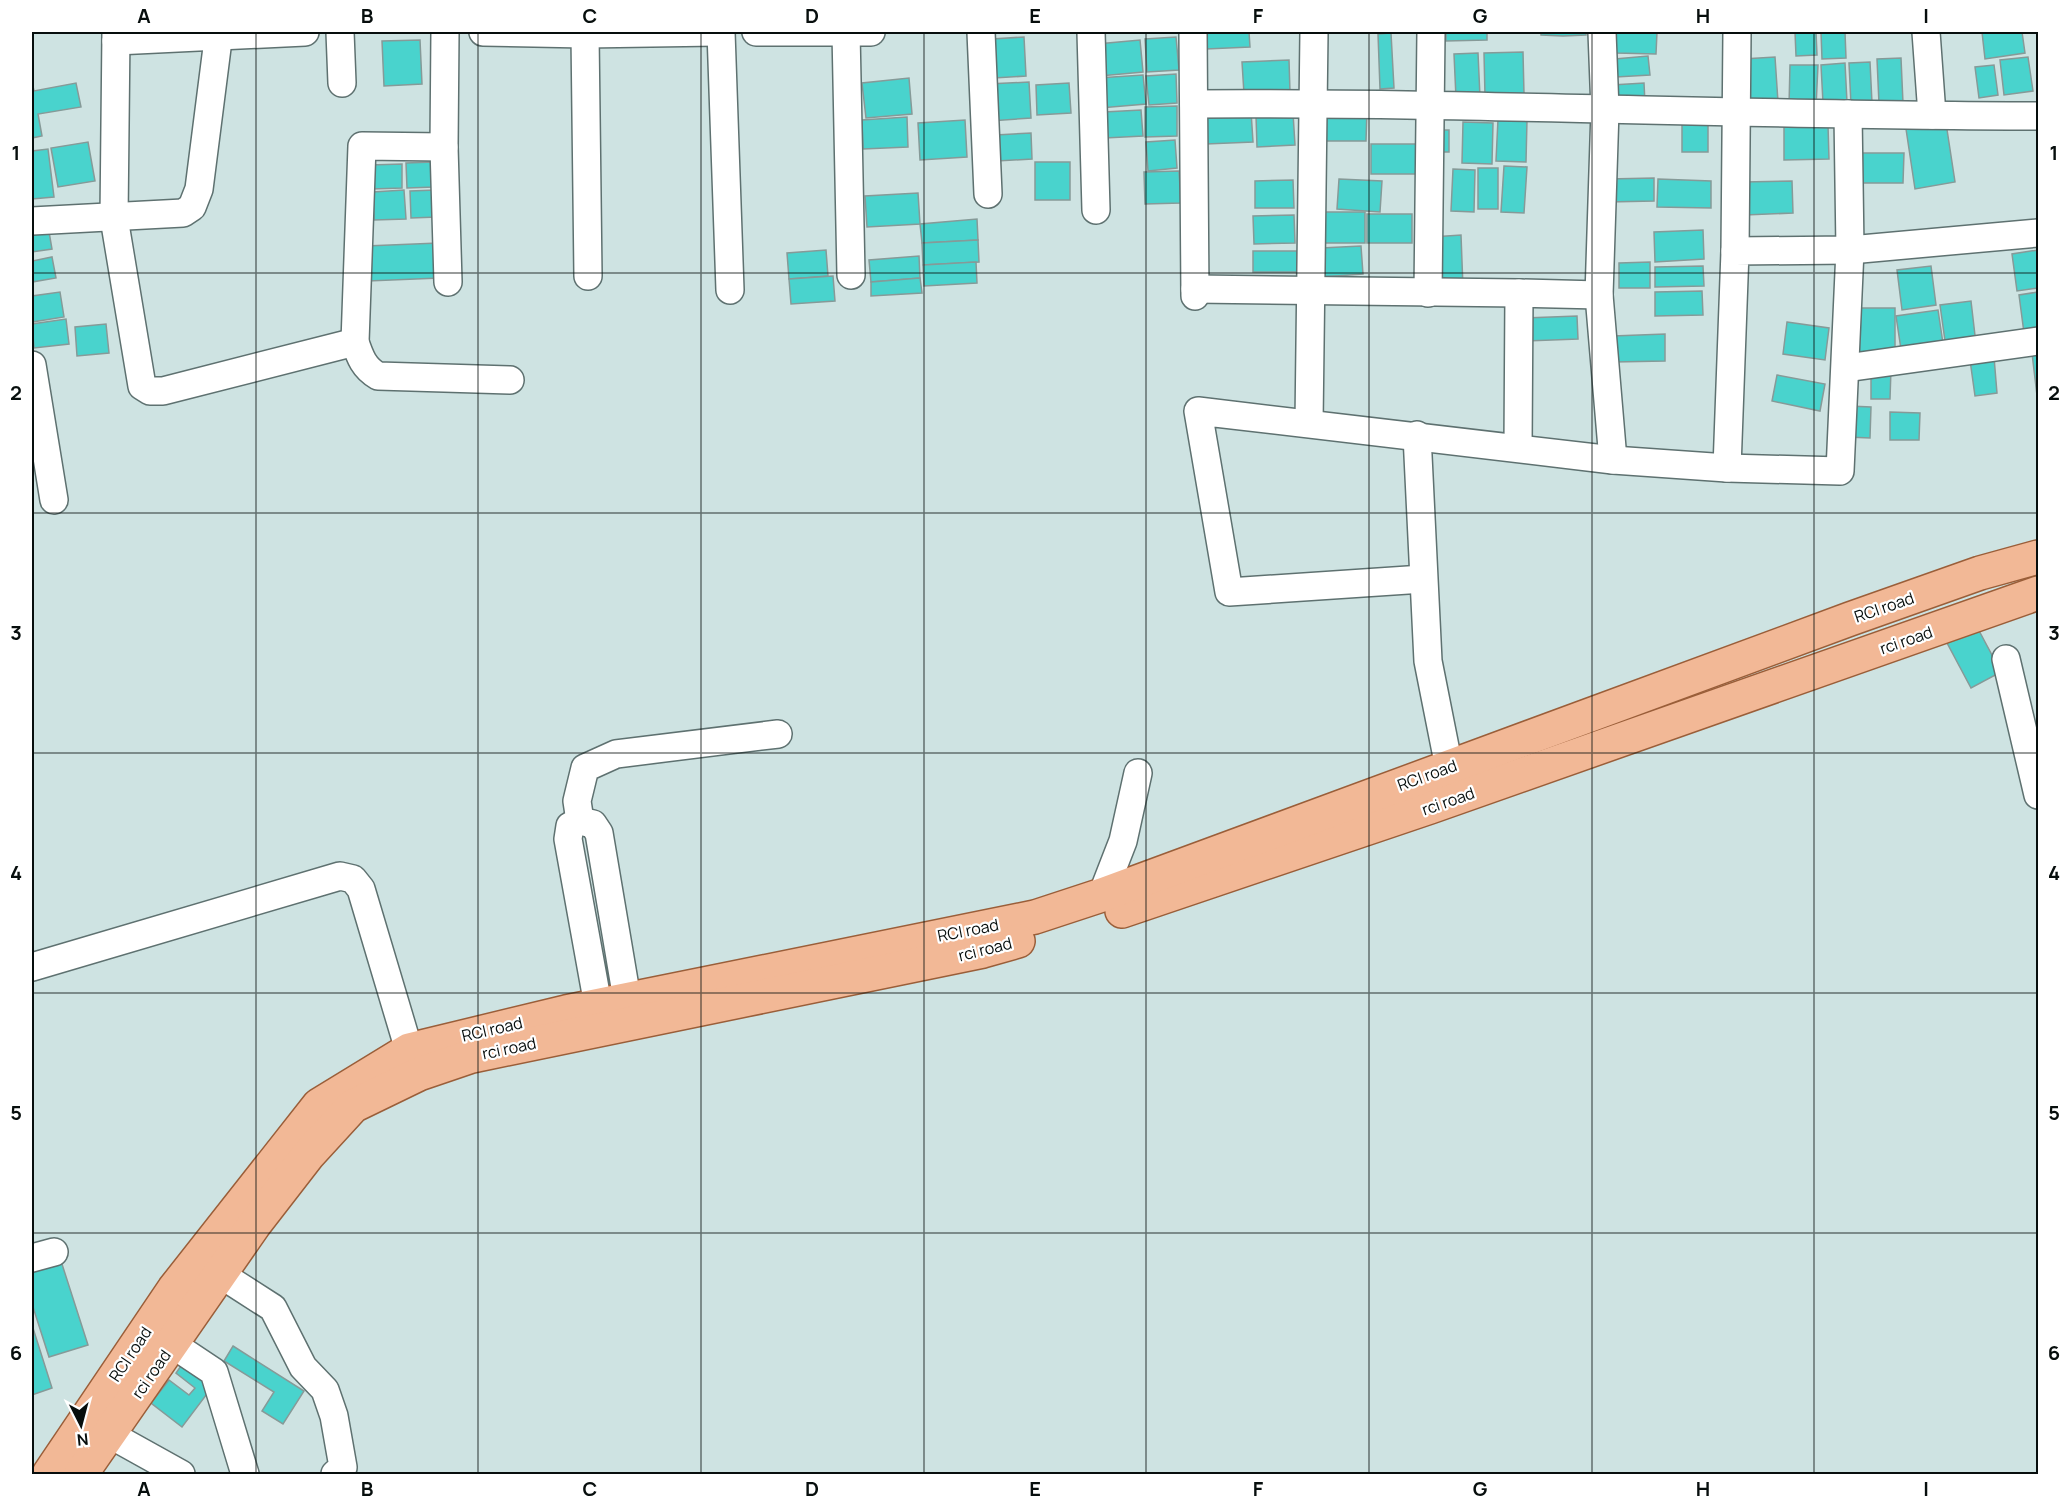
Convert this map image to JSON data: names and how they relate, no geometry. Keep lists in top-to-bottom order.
{
  "streets": {
    "main road": ["RCI road", "rci road"]
  },
  "crossings": [
    ["RCI road", "rci road"]
  ],
  "north": "bottom",
  "grid": {
    "columns": [
      "A",
      "B",
      "C",
      "D",
      "E",
      "F",
      "G",
      "H",
      "I"
    ],
    "rows": [
      "1",
      "2",
      "3",
      "4",
      "5",
      "6"
    ]
  }
}
